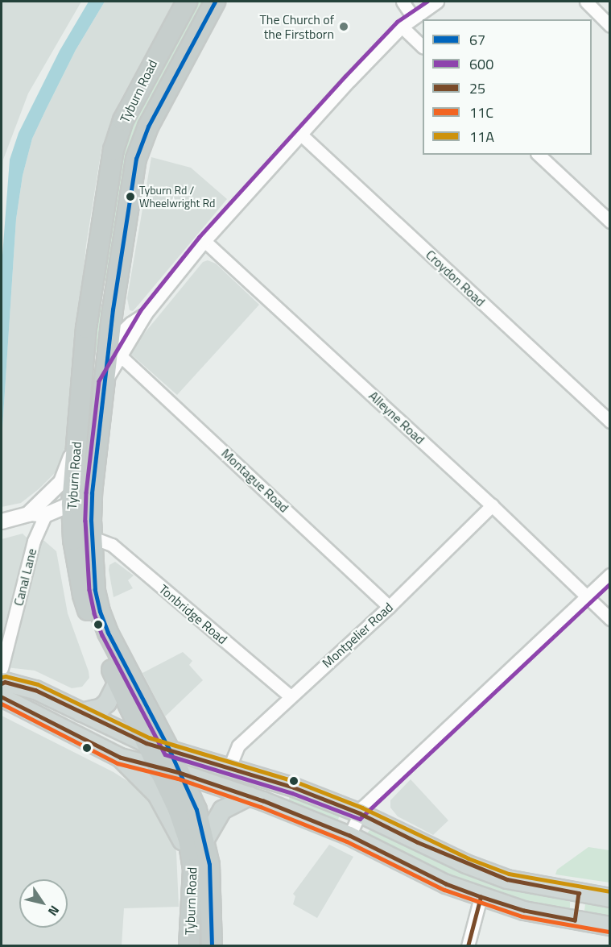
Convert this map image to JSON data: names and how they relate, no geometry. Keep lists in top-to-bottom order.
{
  "streets": {
    "highway": ["Tyburn Road"],
    "street": [
      "Croydon Road",
      "Alleyne Road",
      "Montague Road",
      "Canal Lane",
      "Tonbridge Road",
      "Montpelier Road"
    ]
  },
  "crossings": [
    ["Tyburn Road", "Montague Road"],
    ["Tyburn Road", "Tonbridge Road"],
    ["Alleyne Road", "Montpelier Road"],
    ["Montague Road", "Montpelier Road"],
    ["Tonbridge Road", "Montpelier Road"]
  ],
  "places": ["The Church of the Firstborn", "Tyburn Rd / Wheelwright Rd"],
  "lines": [
    "transit line 67",
    "transit line 600",
    "transit line 11A",
    "transit line 25",
    "transit line 11C"
  ],
  "legend": [
    "67",
    "600",
    "25",
    "11C",
    "11A"
  ],
  "north": "bottom right"
}
